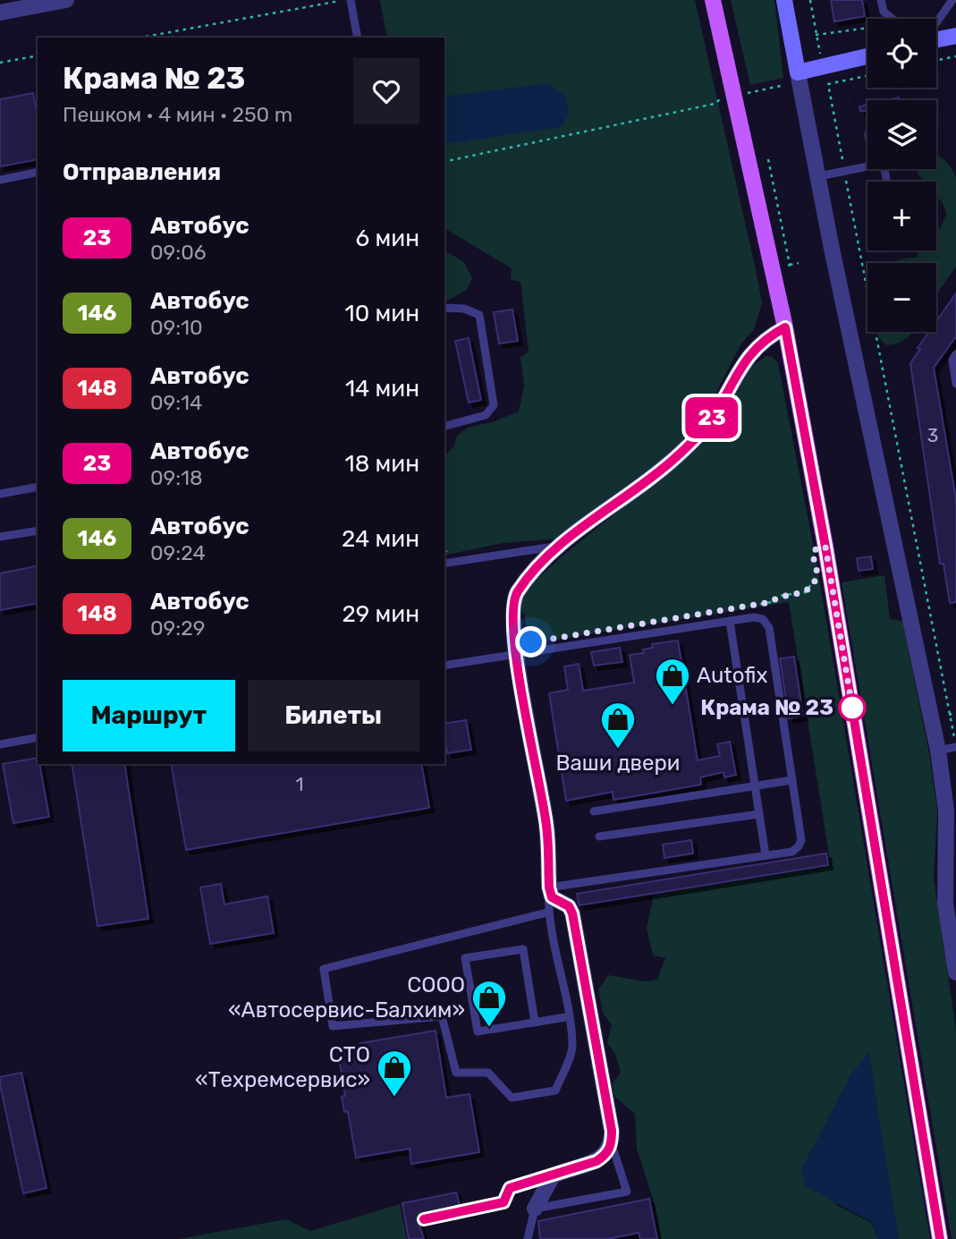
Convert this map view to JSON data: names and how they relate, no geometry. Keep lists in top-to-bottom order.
{
  "places": {
    "shop": [
      "Autofix",
      "Ваши двери",
      "СООО «Автосервис-Балхим»",
      "СТО «Техремсервис»"
    ],
    "other": ["Крама № 23"]
  },
  "lines": ["bus line 23"],
  "house_numbers": ["3", "1"],
  "page": {
    "on_map": "23",
    "map_buttons": ["+", "−"],
    "heading": [
      ["Крама № 23", "Пешком · 4 мин · 250 m"],
      "Отправления"
    ],
    "list": [
      {
        "mark": "23",
        "name": "Автобус",
        "note": "09:06",
        "value": "6 мин"
      },
      {
        "mark": "146",
        "name": "Автобус",
        "note": "09:10",
        "value": "10 мин"
      },
      {
        "mark": "148",
        "name": "Автобус",
        "note": "09:14",
        "value": "14 мин"
      },
      {
        "mark": "23",
        "name": "Автобус",
        "note": "09:18",
        "value": "18 мин"
      },
      {
        "mark": "146",
        "name": "Автобус",
        "note": "09:24",
        "value": "24 мин"
      },
      {
        "mark": "148",
        "name": "Автобус",
        "note": "09:29",
        "value": "29 мин"
      }
    ],
    "buttons": ["Маршрут", "Билеты"]
  }
}
